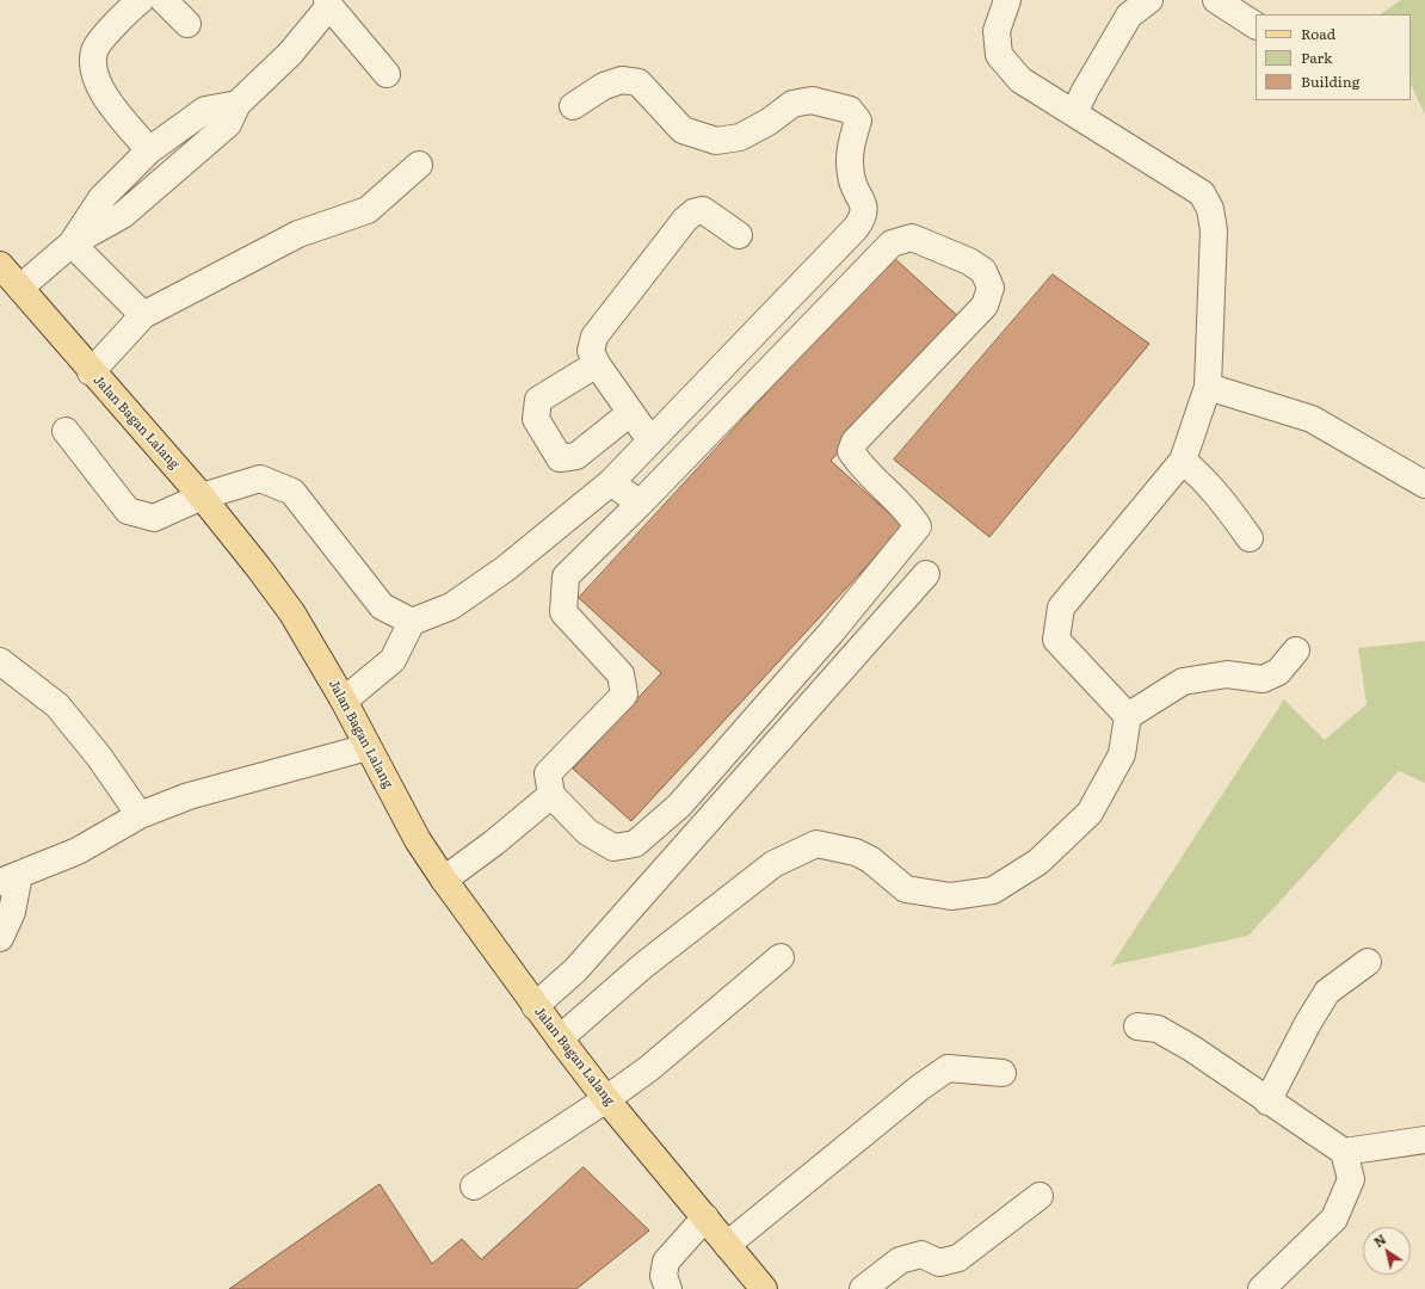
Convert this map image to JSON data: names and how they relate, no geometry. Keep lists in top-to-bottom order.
{
  "streets": {
    "main road": ["Jalan Bagan Lalang"]
  },
  "legend": ["Road", "Park", "Building"],
  "north": "top left"
}
